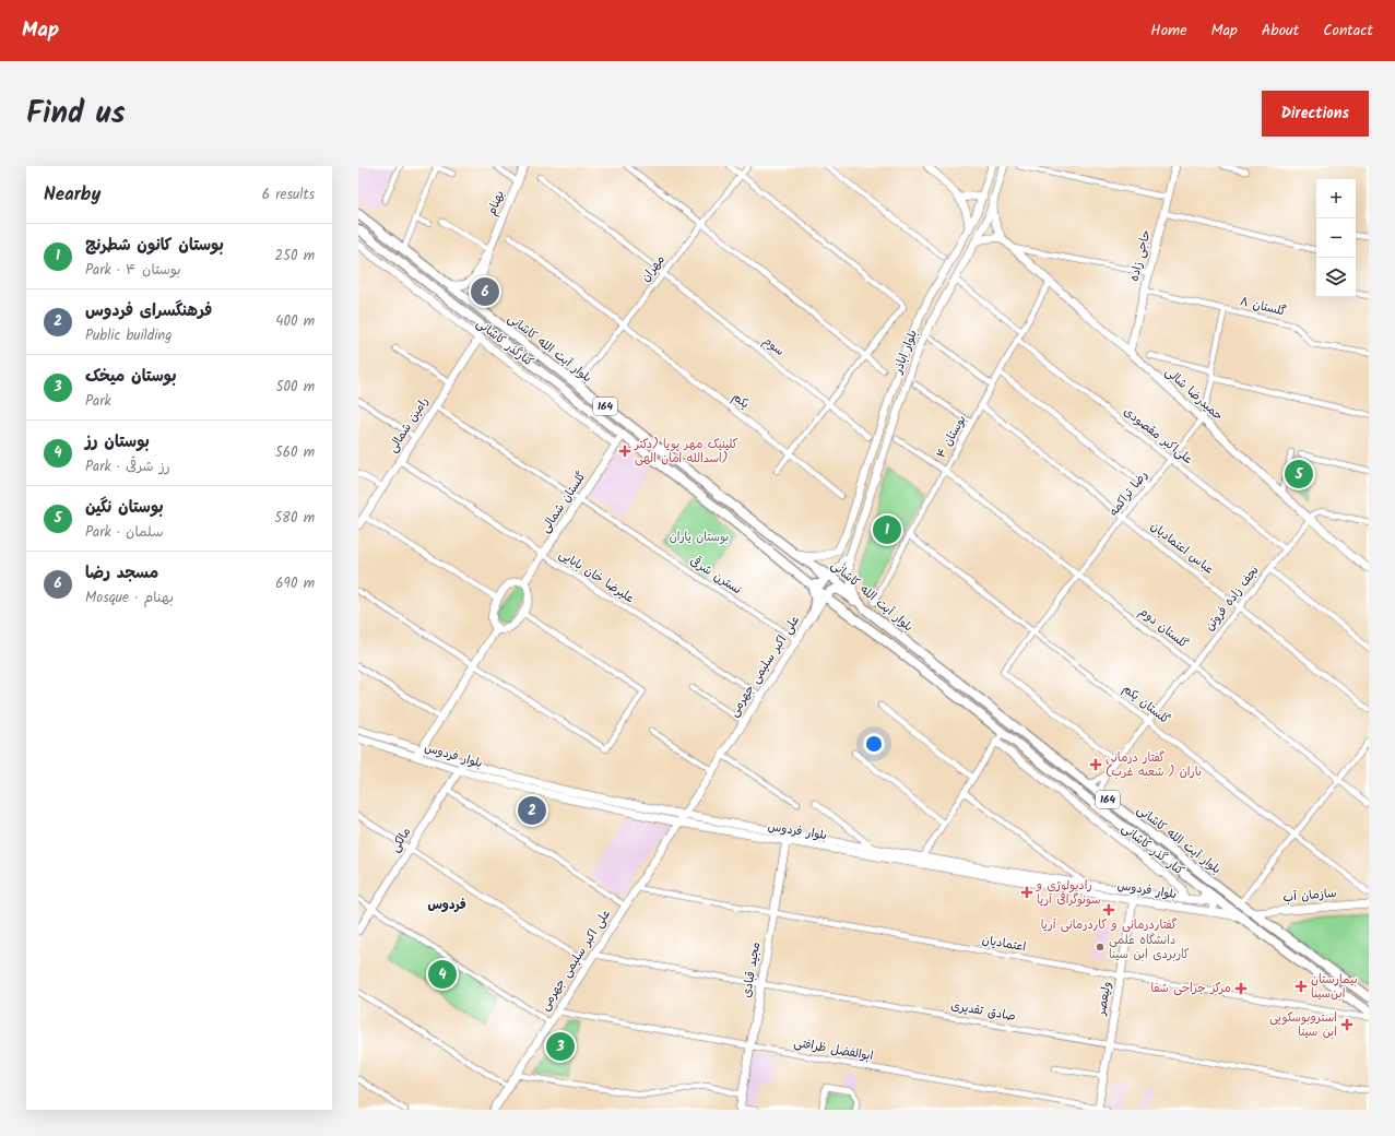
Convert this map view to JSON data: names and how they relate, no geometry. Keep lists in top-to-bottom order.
{
  "streets": {
    "main road": [
      "بهنام",
      "حاجی زاده",
      "کنارگذر کاشانی",
      "بلوار آیت الله کاشانی",
      "بلوار اباذر",
      "حمیدرضا شالی",
      "164",
      "رامین شمالی",
      "گلستان شمالی",
      "علی اکبر سلیمی جهرمی",
      "بلوار فردوس",
      "مالکی",
      "کنار گذر کاشانی",
      "سازمان آب",
      "مجید قبادی",
      "ولیعصر"
    ],
    "street": [
      "مهران",
      "گلستان ٨",
      "سوم",
      "یکم",
      "علی‌اکبر مقصودی",
      "بوستان ۴",
      "رضا تراکمه",
      "عباس اعتمادیان",
      "نسترن شرقی",
      "علیرضا خان بابایی",
      "نجف زاده فروتن",
      "گلستان دوم",
      "گلستان یکم",
      "اعتمادیان",
      "صادق تقدیری",
      "ابوالفضل ظرافتی"
    ]
  },
  "crossings": [
    ["بهنام", "بلوار آیت الله کاشانی"],
    ["حاجی زاده", "گلستان ٨"],
    ["حاجی زاده", "حمیدرضا شالی"],
    ["مهران", "سوم"],
    ["مهران", "بلوار آیت الله کاشانی"],
    ["مهران", "یکم"],
    ["گلستان ٨", "رضا تراکمه"],
    ["کنارگذر کاشانی", "رامین شمالی"],
    ["کنارگذر کاشانی", "گلستان شمالی"],
    ["بلوار آیت الله کاشانی", "بلوار اباذر"],
    ["بلوار آیت الله کاشانی", "گلستان شمالی"],
    ["بلوار آیت الله کاشانی", "نجف زاده فروتن"],
    ["بلوار آیت الله کاشانی", "علی اکبر سلیمی جهرمی"],
    ["بلوار آیت الله کاشانی", "بلوار فردوس"],
    ["بلوار آیت الله کاشانی", "سازمان آب"],
    ["حمیدرضا شالی", "بوستان ۴"],
    ["حمیدرضا شالی", "رضا تراکمه"],
    ["حمیدرضا شالی", "نجف زاده فروتن"],
    ["رامین شمالی", "نسترن شرقی"],
    ["رامین شمالی", "علیرضا خان بابایی"],
    ["علی‌اکبر مقصودی", "بوستان ۴"],
    ["علی‌اکبر مقصودی", "رضا تراکمه"],
    ["علی‌اکبر مقصودی", "نجف زاده فروتن"],
    ["بوستان ۴", "عباس اعتمادیان"],
    ["بوستان ۴", "گلستان دوم"],
    ["بوستان ۴", "گلستان یکم"],
    ["رضا تراکمه", "عباس اعتمادیان"],
    ["رضا تراکمه", "نجف زاده فروتن"],
    ["رضا تراکمه", "گلستان دوم"],
    ["رضا تراکمه", "گلستان یکم"],
    ["گلستان شمالی", "نسترن شرقی"],
    ["گلستان شمالی", "علیرضا خان بابایی"],
    ["عباس اعتمادیان", "نجف زاده فروتن"],
    ["نسترن شرقی", "علی اکبر سلیمی جهرمی"],
    ["علیرضا خان بابایی", "علی اکبر سلیمی جهرمی"],
    ["نجف زاده فروتن", "گلستان دوم"],
    ["نجف زاده فروتن", "گلستان یکم"],
    ["علی اکبر سلیمی جهرمی", "بلوار فردوس"],
    ["علی اکبر سلیمی جهرمی", "اعتمادیان"],
    ["علی اکبر سلیمی جهرمی", "صادق تقدیری"],
    ["علی اکبر سلیمی جهرمی", "ابوالفضل ظرافتی"],
    ["بلوار فردوس", "مالکی"],
    ["بلوار فردوس", "کنار گذر کاشانی"],
    ["بلوار فردوس", "مجید قبادی"],
    ["بلوار فردوس", "ولیعصر"],
    ["اعتمادیان", "مجید قبادی"],
    ["اعتمادیان", "ولیعصر"],
    ["مجید قبادی", "صادق تقدیری"],
    ["مجید قبادی", "ابوالفضل ظرافتی"],
    ["ولیعصر", "صادق تقدیری"],
    ["ولیعصر", "ابوالفضل ظرافتی"]
  ],
  "districts": ["فردوس"],
  "parks": ["بوستان یاران"],
  "places": {
    "health": [
      "کلینیک مهر پویا (دکتر اسدالله امان الهی)",
      "گفتار درمانی باران ( شعبه غرب)",
      "رادیولوژی و سونوگرافی آریا",
      "گفتاردرمانی و کاردرمانی آریا",
      "بیمارستان ابن‌سینا",
      "مرکز جراحی شفا",
      "استروبوسکوپی ابن سینا"
    ],
    "other": ["دانشگاه علمی کاربردی ابن سینا"]
  },
  "page": {
    "header": "Map",
    "nav": [
      "Home",
      "Map",
      "About",
      "Contact"
    ],
    "title": "Find us",
    "buttons": "Directions",
    "heading": ["Nearby", "6 results"],
    "map_buttons": ["+", "−"],
    "list": [
      {
        "mark": "1",
        "name": "بوستان کانون شطرنج",
        "note": "Park · بوستان ۴",
        "value": "250 m"
      },
      {
        "mark": "2",
        "name": "فرهنگسرای فردوس",
        "note": "Public building",
        "value": "400 m"
      },
      {
        "mark": "3",
        "name": "بوستان میخک",
        "note": "Park",
        "value": "500 m"
      },
      {
        "mark": "4",
        "name": "بوستان رز",
        "note": "Park · رز شرقی",
        "value": "560 m"
      },
      {
        "mark": "5",
        "name": "بوستان نگین",
        "note": "Park · سلمان",
        "value": "580 m"
      },
      {
        "mark": "6",
        "name": "مسجد رضا",
        "note": "Mosque · بهنام",
        "value": "690 m"
      }
    ],
    "pins": [
      "6",
      "5",
      "1",
      "2",
      "4",
      "3"
    ]
  }
}
